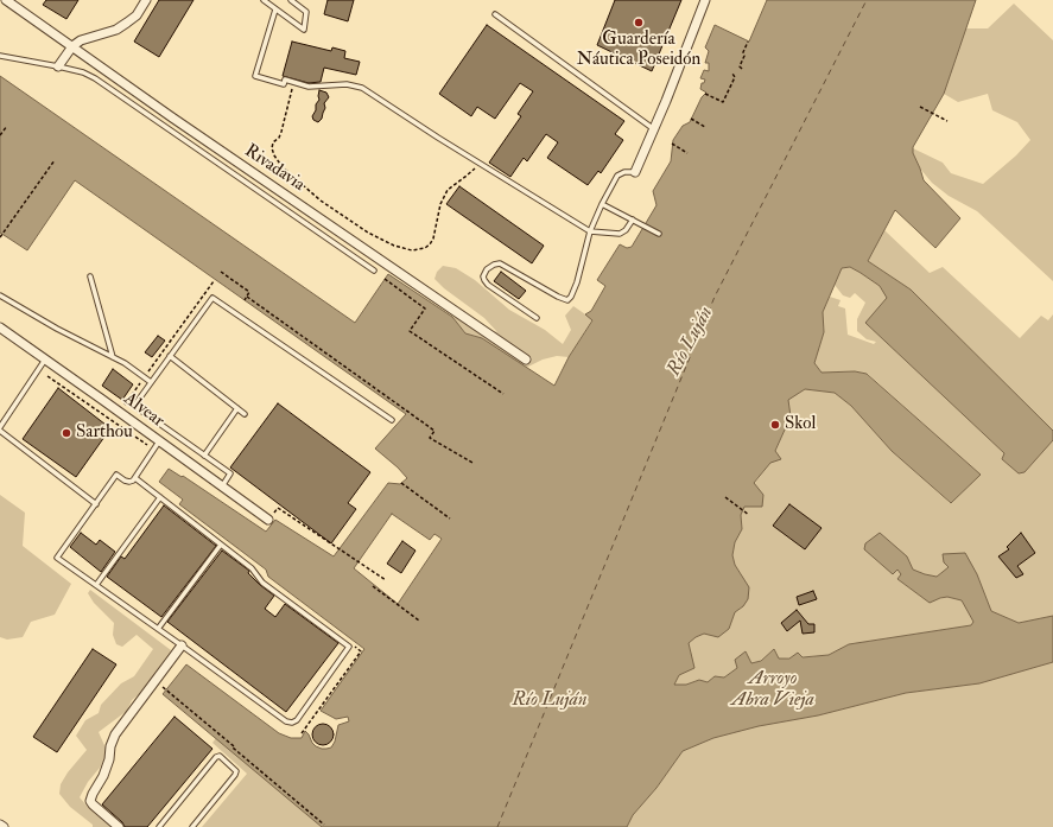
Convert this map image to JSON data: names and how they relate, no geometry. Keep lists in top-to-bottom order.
{
  "streets": {
    "street": ["Rivadavia", "Alvear"]
  },
  "water": ["Río Luján", "Arroyo Abra Vieja"],
  "places": ["Guardería Náutica Poseidón", "Skol", "Sarthou"]
}
